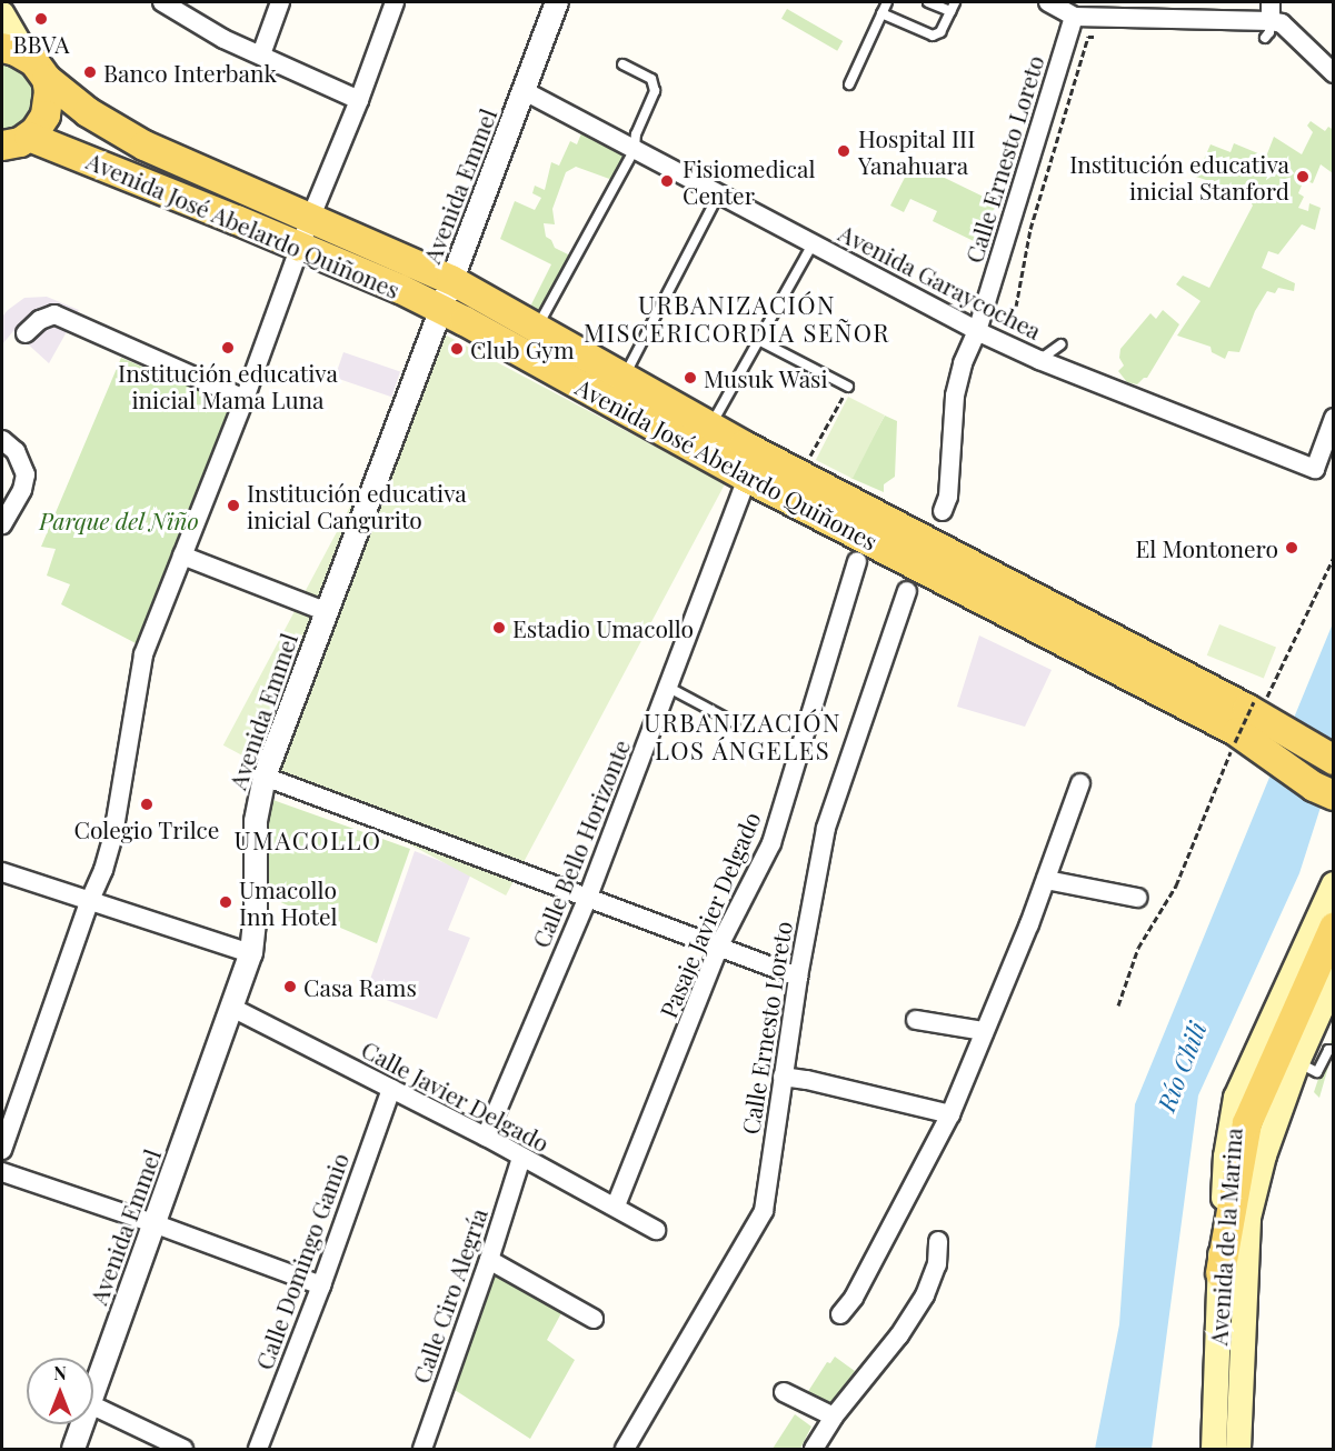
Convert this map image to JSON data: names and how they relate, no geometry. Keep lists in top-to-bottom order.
{
  "streets": {
    "main road": ["Avenida José Abelardo Quiñones", "Avenida de la Marina"],
    "street": [
      "Calle Ernesto Loreto",
      "Avenida Emmel",
      "Avenida Garaycochea",
      "Calle Bello Horizonte",
      "Pasaje Javier Delgado",
      "Calle Javier Delgado",
      "Calle Domingo Gamio",
      "Calle Ciro Alegría"
    ]
  },
  "crossings": [
    ["Calle Ernesto Loreto", "Avenida Garaycochea"],
    ["Avenida Emmel", "Avenida José Abelardo Quiñones"],
    ["Avenida Emmel", "Avenida Garaycochea"],
    ["Avenida Emmel", "Calle Javier Delgado"],
    ["Avenida José Abelardo Quiñones", "Calle Bello Horizonte"],
    ["Calle Bello Horizonte", "Calle Javier Delgado"],
    ["Pasaje Javier Delgado", "Calle Javier Delgado"],
    ["Calle Javier Delgado", "Calle Domingo Gamio"],
    ["Calle Javier Delgado", "Calle Ciro Alegría"]
  ],
  "districts": ["URBANIZACIÓN MISCERICORDIA SEÑOR", "URBANIZACIÓN LOS ÁNGELES", "UMACOLLO"],
  "water": ["Río Chili"],
  "parks": ["Parque del Niño"],
  "places": [
    "BBVA",
    "Banco Interbank",
    "Hospital III Yanahuara",
    "Institución educativa inicial Stanford",
    "Fisiomedical Center",
    "Institución educativa inicial Mama Luna",
    "Club Gym",
    "Musuk Wasi",
    "Institución educativa inicial Cangurito",
    "El Montonero",
    "Estadio Umacollo",
    "Colegio Trilce",
    "Umacollo Inn Hotel",
    "Casa Rams"
  ],
  "north": "top"
}
